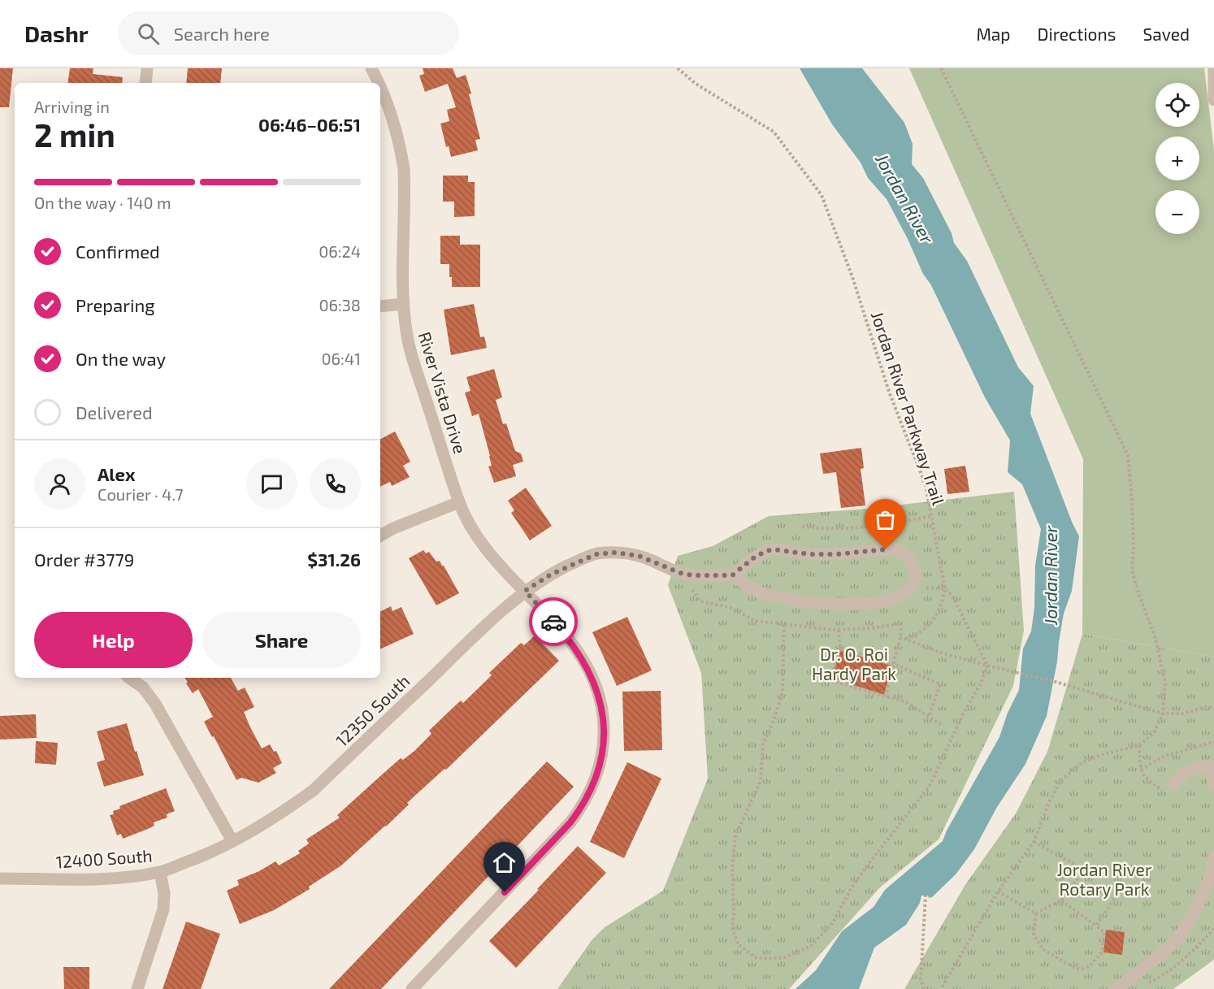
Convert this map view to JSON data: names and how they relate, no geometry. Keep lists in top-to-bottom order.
{
  "streets": {
    "street": ["River Vista Drive", "12350 South", "12400 South"],
    "path": ["Jordan River Parkway Trail"]
  },
  "crossings": [
    ["River Vista Drive", "12350 South"],
    ["12350 South", "12400 South"]
  ],
  "water": ["Jordan River"],
  "parks": ["Dr. O. Roi Hardy Park", "Jordan River Rotary Park"],
  "page": {
    "header": "Dashr",
    "search": "Search here",
    "nav": ["Map", "Directions", "Saved"],
    "map_buttons": ["+", "−"],
    "heading": ["2 min", "Arriving in", "06:46–06:51"],
    "panel": [
      "Alex",
      "Courier · 4.7",
      "Order #3779",
      "$31.26"
    ],
    "bar": "On the way · 140 m",
    "list": [
      ["Confirmed", "06:24"],
      ["Preparing", "06:38"],
      ["On the way", "06:41"],
      "Delivered"
    ],
    "buttons": ["Help", "Share"]
  }
}
